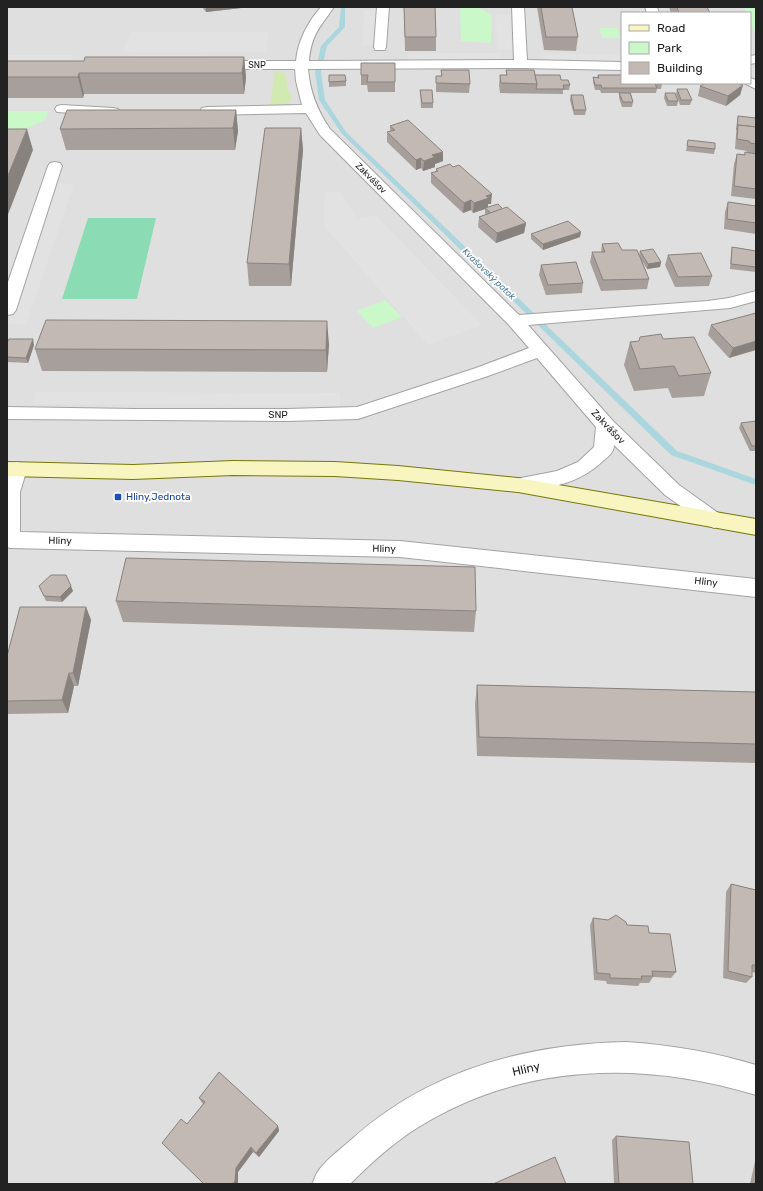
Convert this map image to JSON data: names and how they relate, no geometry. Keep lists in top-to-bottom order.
{
  "streets": {
    "street": ["SNP", "Zakvášov", "Hliny"]
  },
  "crossings": [
    ["SNP", "Zakvášov"]
  ],
  "water": ["Kvašovský potok"],
  "places": {
    "transit": ["Hliny,Jednota"]
  },
  "legend": ["Road", "Park", "Building"]
}
